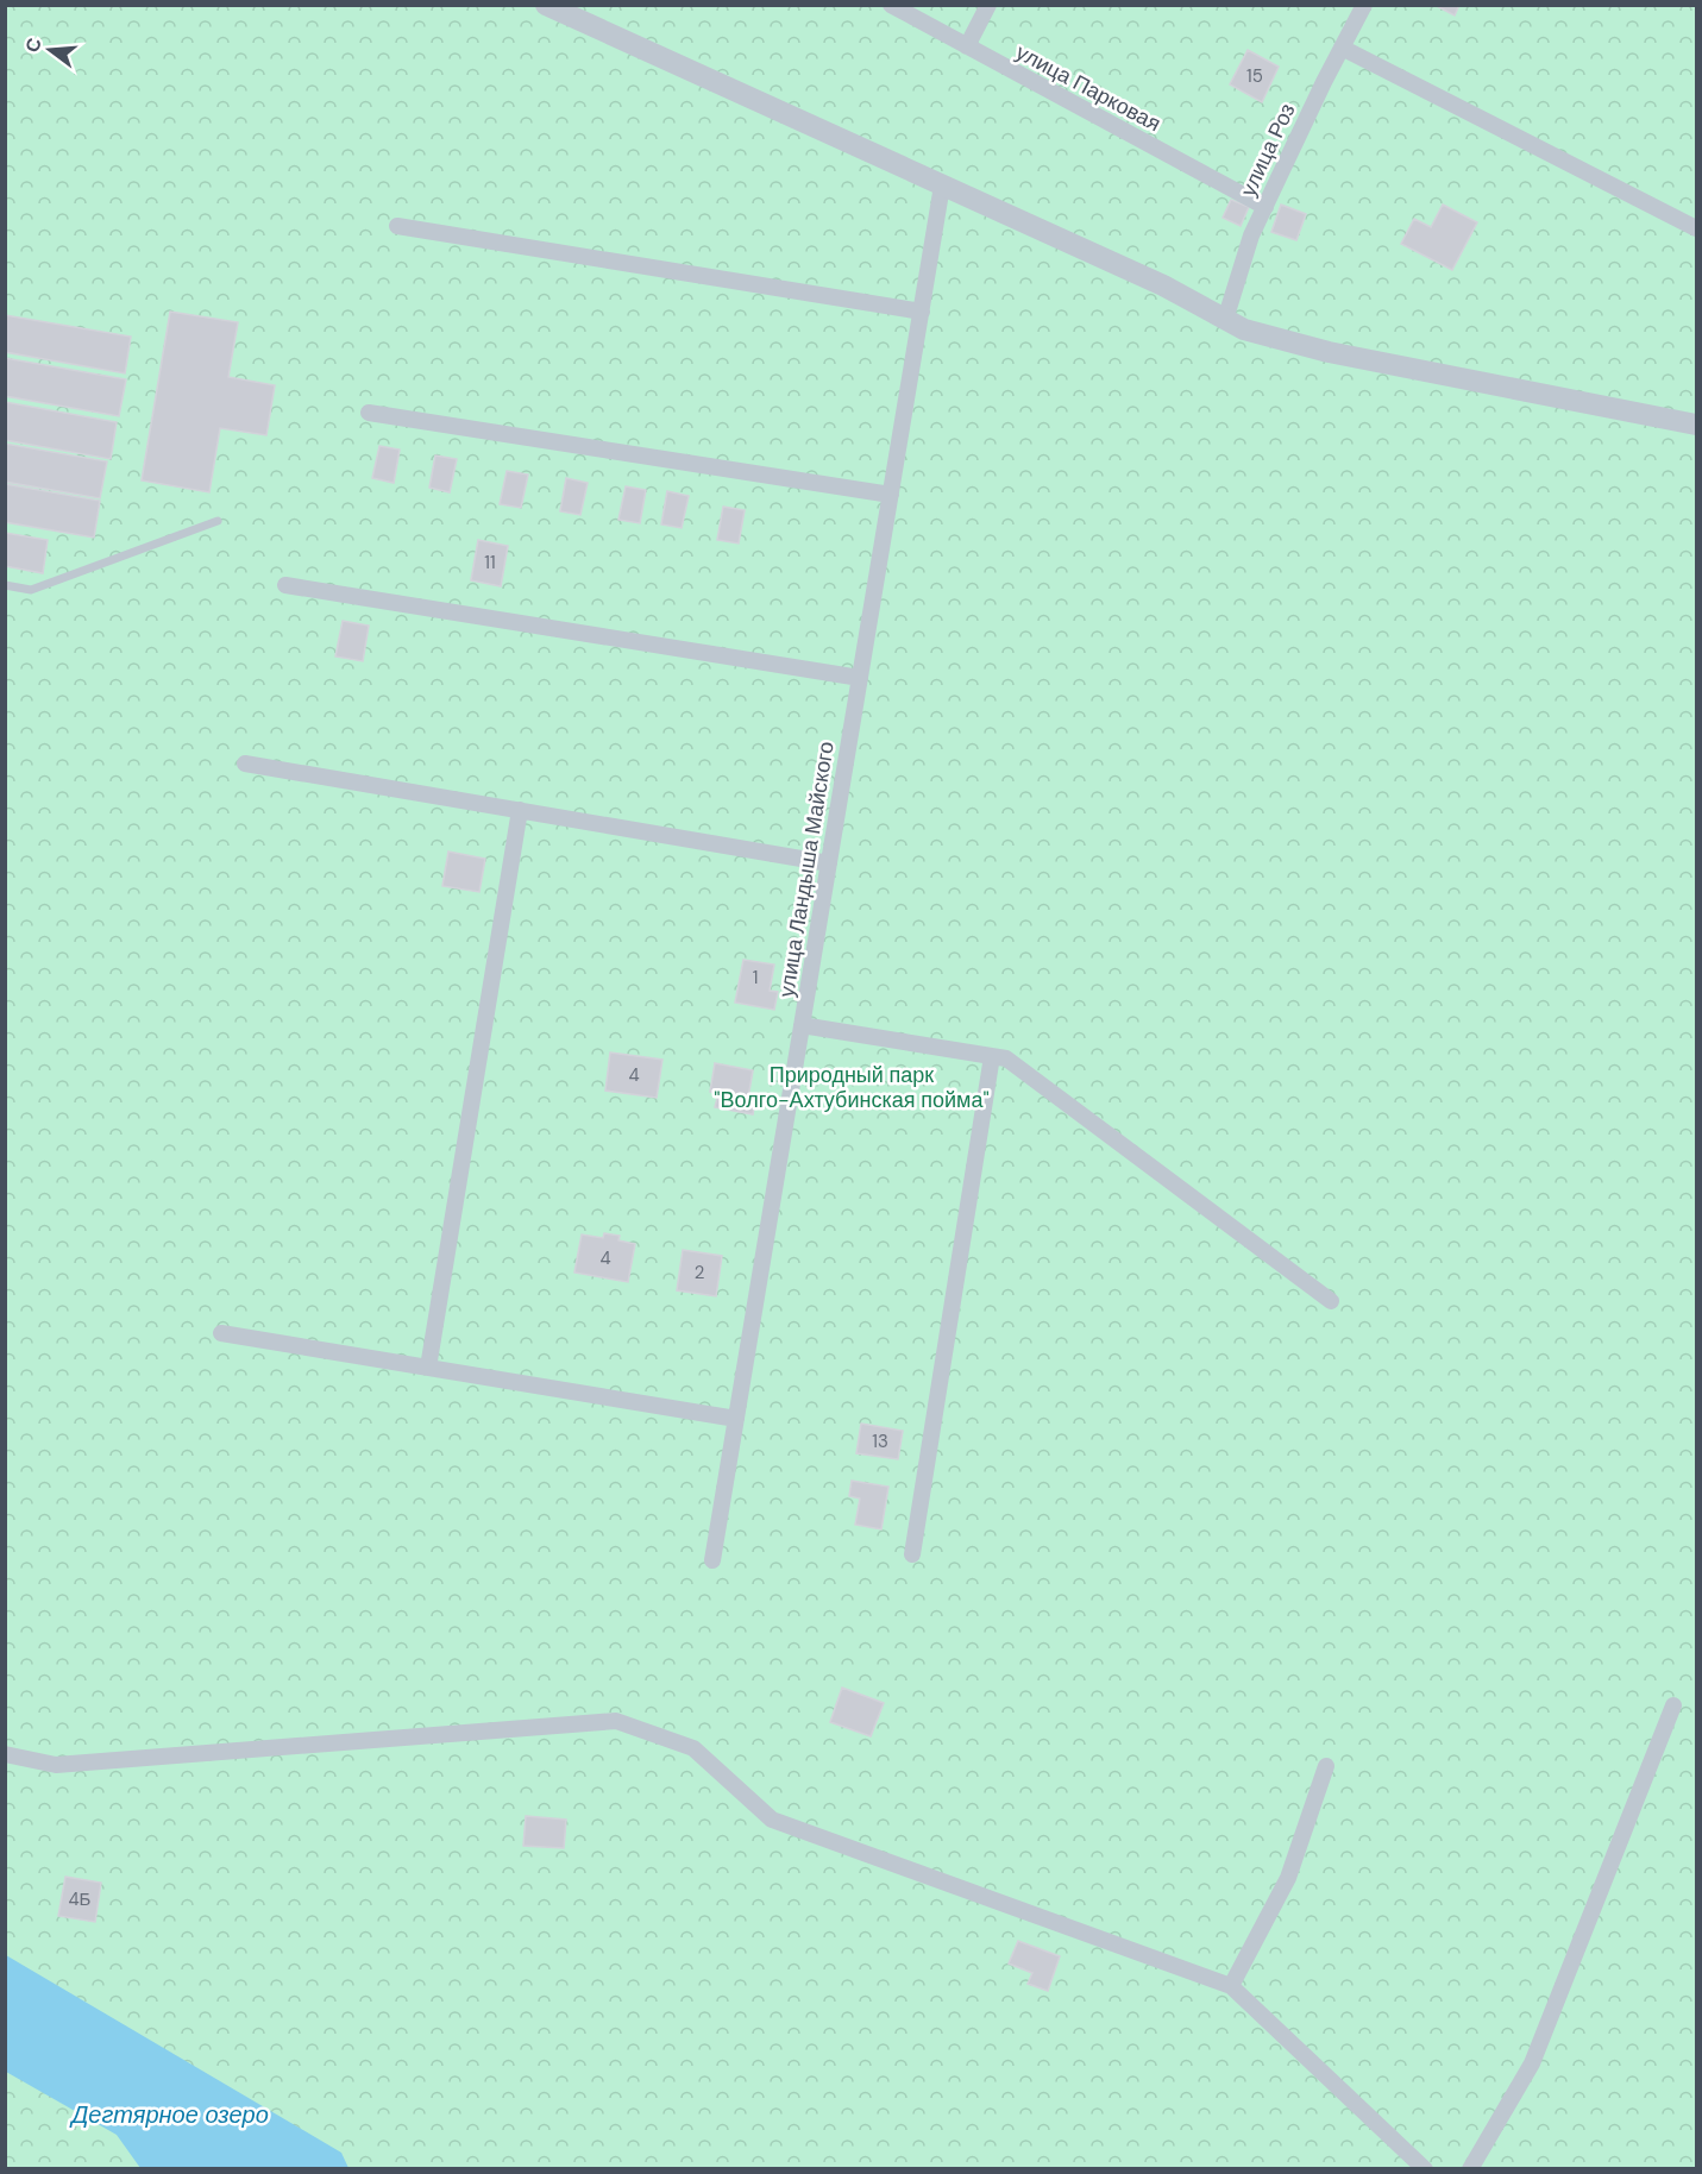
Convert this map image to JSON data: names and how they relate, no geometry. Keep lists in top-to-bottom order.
{
  "streets": {
    "street": ["улица Парковая", "улица Роз", "улица Ландыша Майского"]
  },
  "crossings": [
    ["улица Парковая", "улица Роз"]
  ],
  "water": ["Дегтярное озеро"],
  "parks": ["Природный парк \"Волго-Ахтубинская пойма\""],
  "house_numbers": [
    "15",
    "11",
    "1",
    "4",
    "4",
    "2",
    "13",
    "4Б"
  ],
  "north": "left"
}
